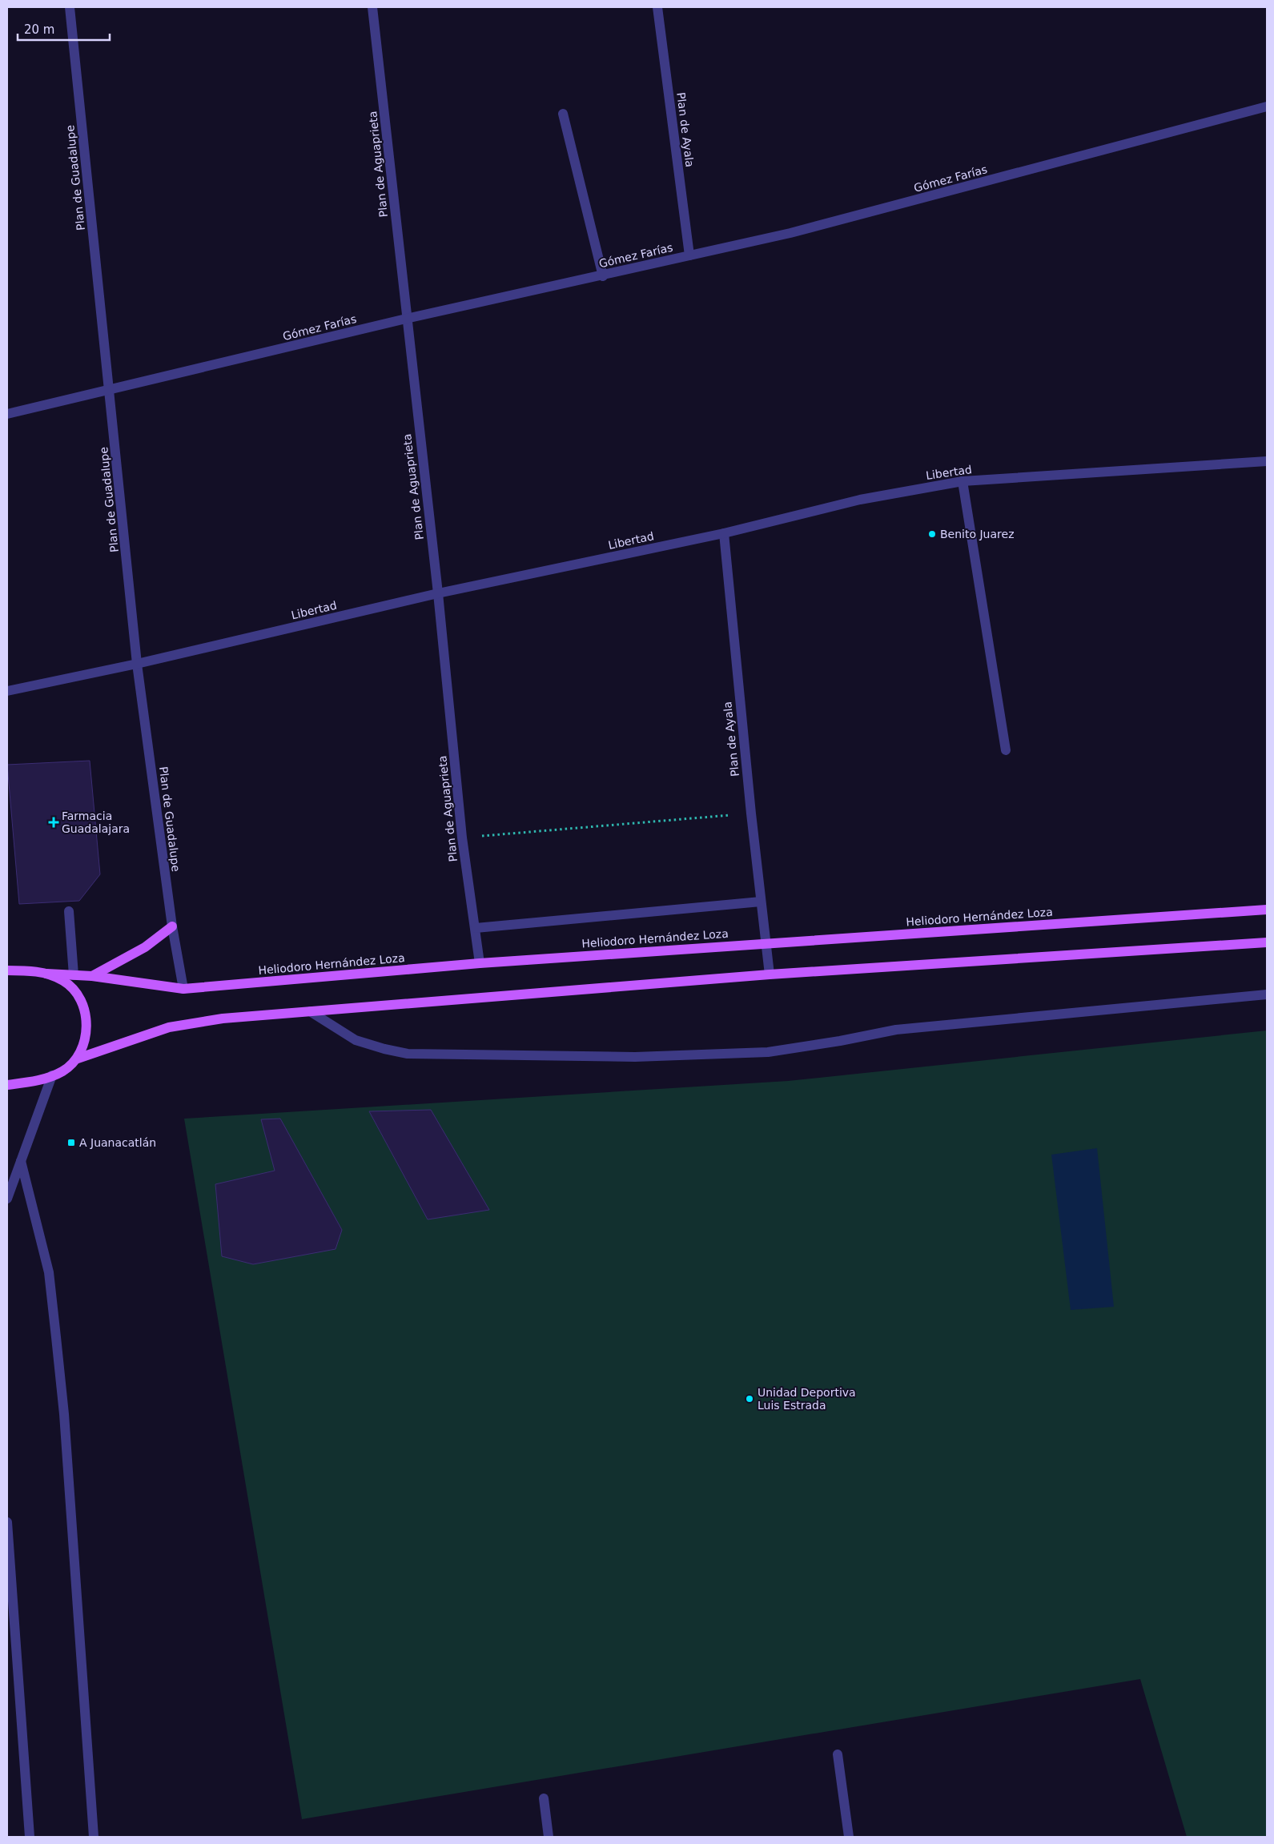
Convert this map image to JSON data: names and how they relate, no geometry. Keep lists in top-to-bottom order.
{
  "streets": {
    "main road": ["Heliodoro Hernández Loza"],
    "street": [
      "Plan de Ayala",
      "Plan de Aguaprieta",
      "Plan de Guadalupe",
      "Gómez Farías",
      "Libertad"
    ]
  },
  "crossings": [
    ["Plan de Ayala", "Gómez Farías"],
    ["Plan de Ayala", "Libertad"],
    ["Plan de Ayala", "Heliodoro Hernández Loza"],
    ["Plan de Aguaprieta", "Gómez Farías"],
    ["Plan de Aguaprieta", "Libertad"],
    ["Plan de Aguaprieta", "Heliodoro Hernández Loza"],
    ["Plan de Guadalupe", "Gómez Farías"],
    ["Plan de Guadalupe", "Libertad"],
    ["Plan de Guadalupe", "Heliodoro Hernández Loza"]
  ],
  "places": {
    "other": ["Benito Juarez", "Unidad Deportiva Luis Estrada"],
    "health": ["Farmacia Guadalajara"],
    "transit": ["A Juanacatlán"]
  },
  "scale_bar": "20 m"
}
